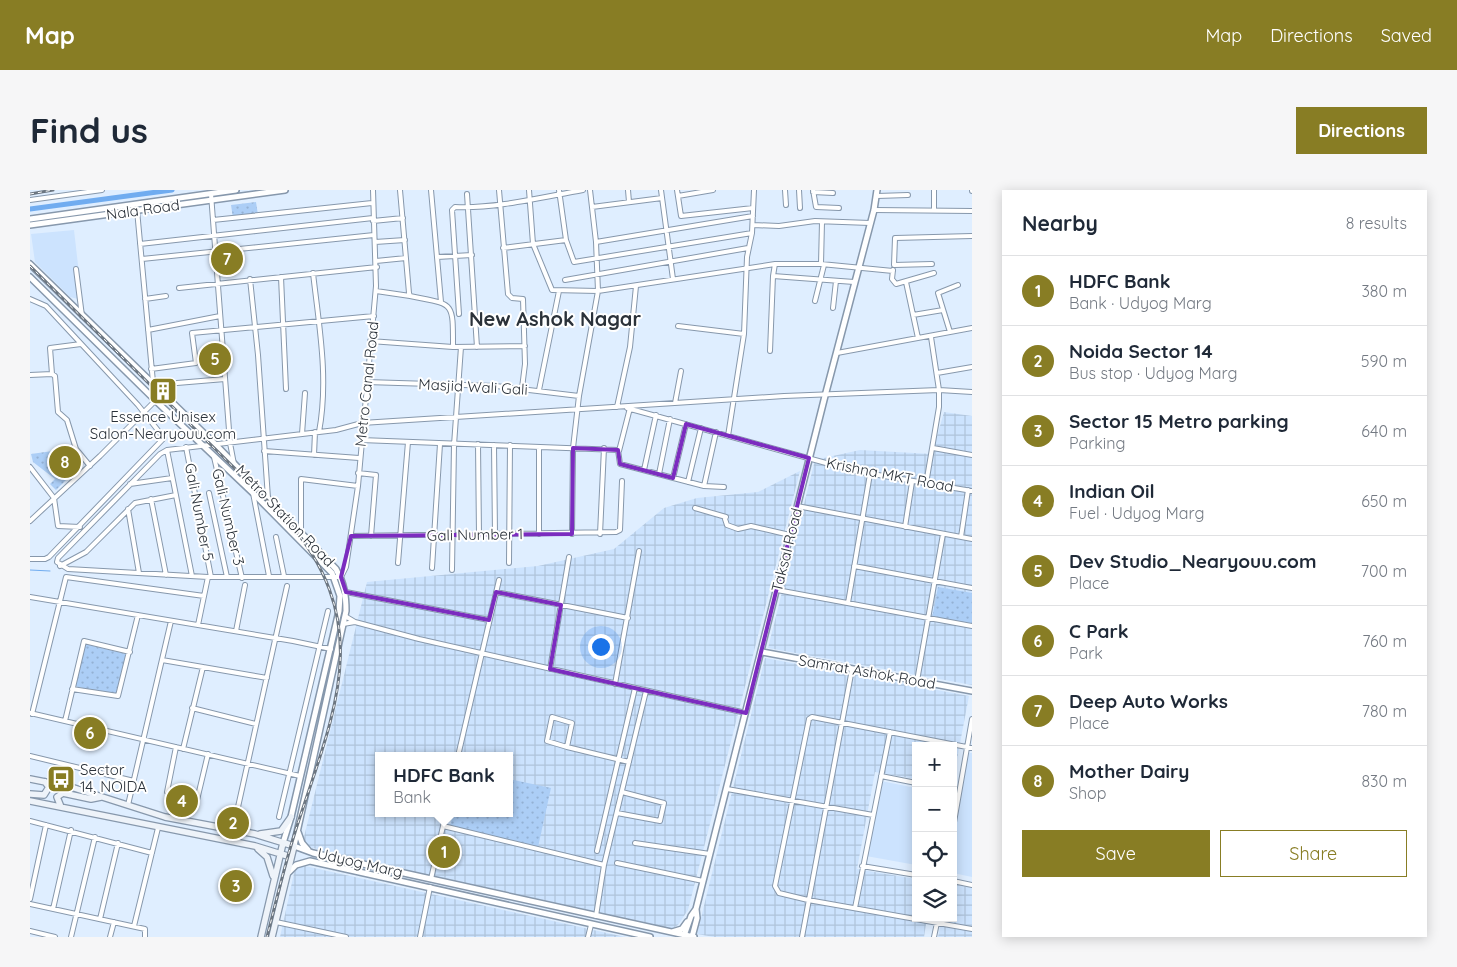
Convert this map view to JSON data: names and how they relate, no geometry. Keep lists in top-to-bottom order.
{
  "streets": {
    "main road": ["Udyog Marg"],
    "street": [
      "Nala Road",
      "Metro Canal Road",
      "Masjid Wali Gali",
      "Krishna MKT Road",
      "Gali Number 5",
      "Metro Station Road",
      "Gali Number 3",
      "Gali Number 1",
      "Taksal Road",
      "Samrat Ashok Road"
    ]
  },
  "crossings": [
    ["Metro Canal Road", "Masjid Wali Gali"],
    ["Metro Canal Road", "Metro Station Road"],
    ["Metro Canal Road", "Gali Number 1"],
    ["Krishna MKT Road", "Taksal Road"],
    ["Metro Station Road", "Gali Number 3"],
    ["Metro Station Road", "Udyog Marg"],
    ["Taksal Road", "Samrat Ashok Road"],
    ["Taksal Road", "Udyog Marg"]
  ],
  "districts": ["New Ashok Nagar"],
  "places": {
    "building": ["Essence Unisex Salon-Nearyouu.com"],
    "bus stop": ["Sector 14, NOIDA"]
  },
  "page": {
    "header": "Map",
    "nav": ["Map", "Directions", "Saved"],
    "buttons": [
      "Directions",
      ["Save", "Share"]
    ],
    "title": "Find us",
    "heading": ["Nearby", "8 results"],
    "pins": [
      "7",
      "5",
      "8",
      "6",
      "4",
      "2",
      "1",
      "3"
    ],
    "list": [
      {
        "mark": "1",
        "name": "HDFC Bank",
        "note": "Bank · Udyog Marg",
        "value": "380 m"
      },
      {
        "mark": "2",
        "name": "Noida Sector 14",
        "note": "Bus stop · Udyog Marg",
        "value": "590 m"
      },
      {
        "mark": "3",
        "name": "Sector 15 Metro parking",
        "note": "Parking",
        "value": "640 m"
      },
      {
        "mark": "4",
        "name": "Indian Oil",
        "note": "Fuel · Udyog Marg",
        "value": "650 m"
      },
      {
        "mark": "5",
        "name": "Dev Studio_Nearyouu.com",
        "note": "Place",
        "value": "700 m"
      },
      {
        "mark": "6",
        "name": "C Park",
        "note": "Park",
        "value": "760 m"
      },
      {
        "mark": "7",
        "name": "Deep Auto Works",
        "note": "Place",
        "value": "780 m"
      },
      {
        "mark": "8",
        "name": "Mother Dairy",
        "note": "Shop",
        "value": "830 m"
      }
    ],
    "map_buttons": ["+", "−"],
    "popup": ["HDFC Bank", "Bank"]
  }
}
